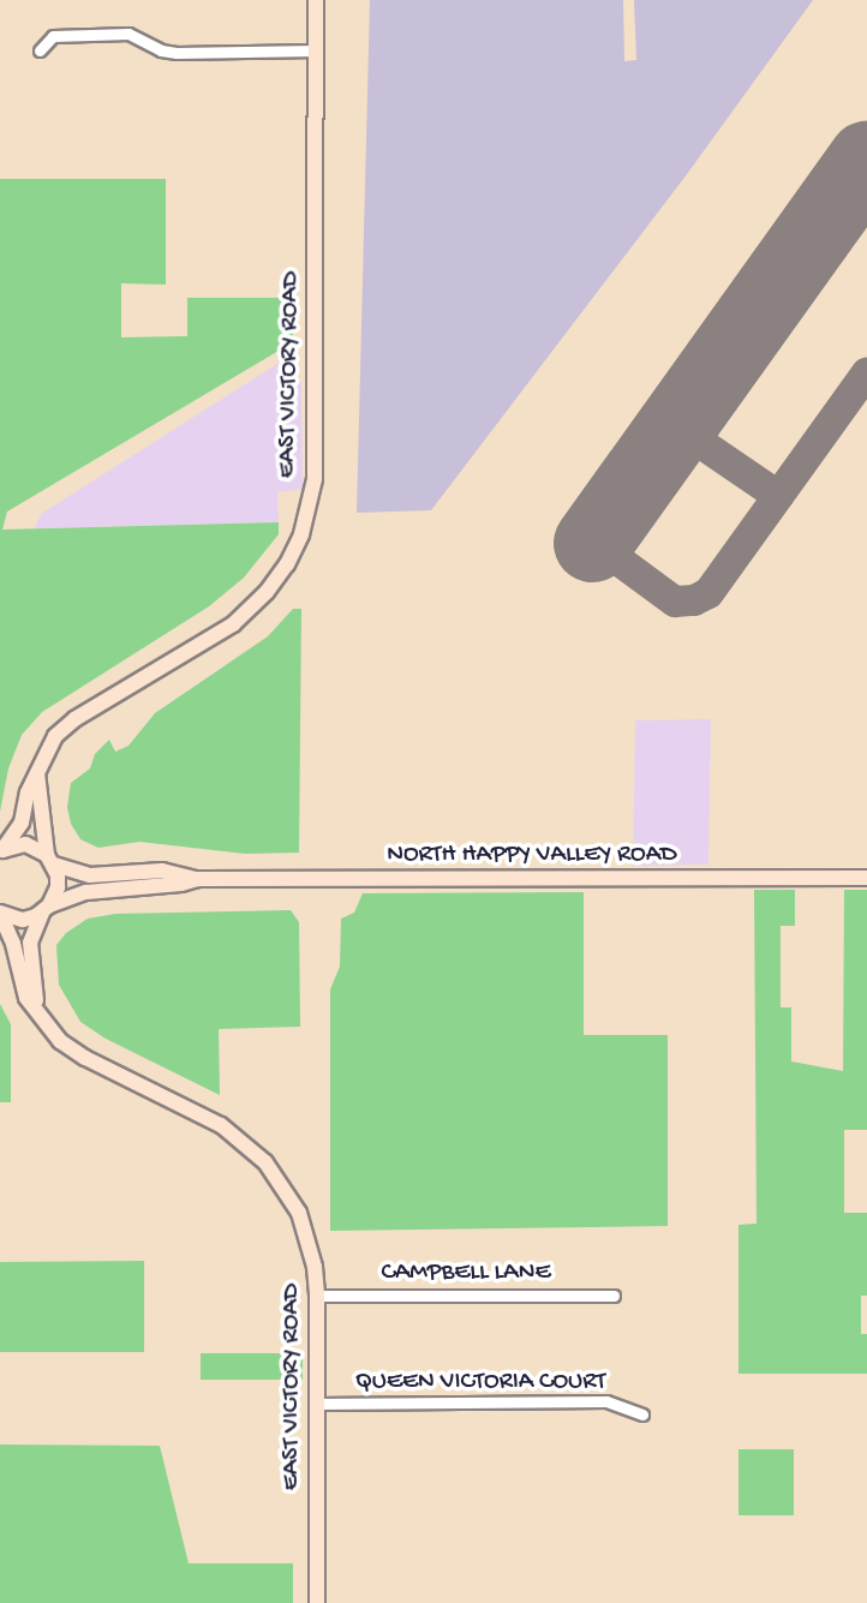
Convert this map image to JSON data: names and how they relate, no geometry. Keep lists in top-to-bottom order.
{
  "streets": {
    "street": [
      "EAST VICTORY ROAD",
      "NORTH HAPPY VALLEY ROAD",
      "CAMPBELL LANE",
      "QUEEN VICTORIA COURT"
    ]
  },
  "crossings": [
    ["EAST VICTORY ROAD", "NORTH HAPPY VALLEY ROAD"],
    ["EAST VICTORY ROAD", "CAMPBELL LANE"],
    ["EAST VICTORY ROAD", "QUEEN VICTORIA COURT"]
  ]
}
